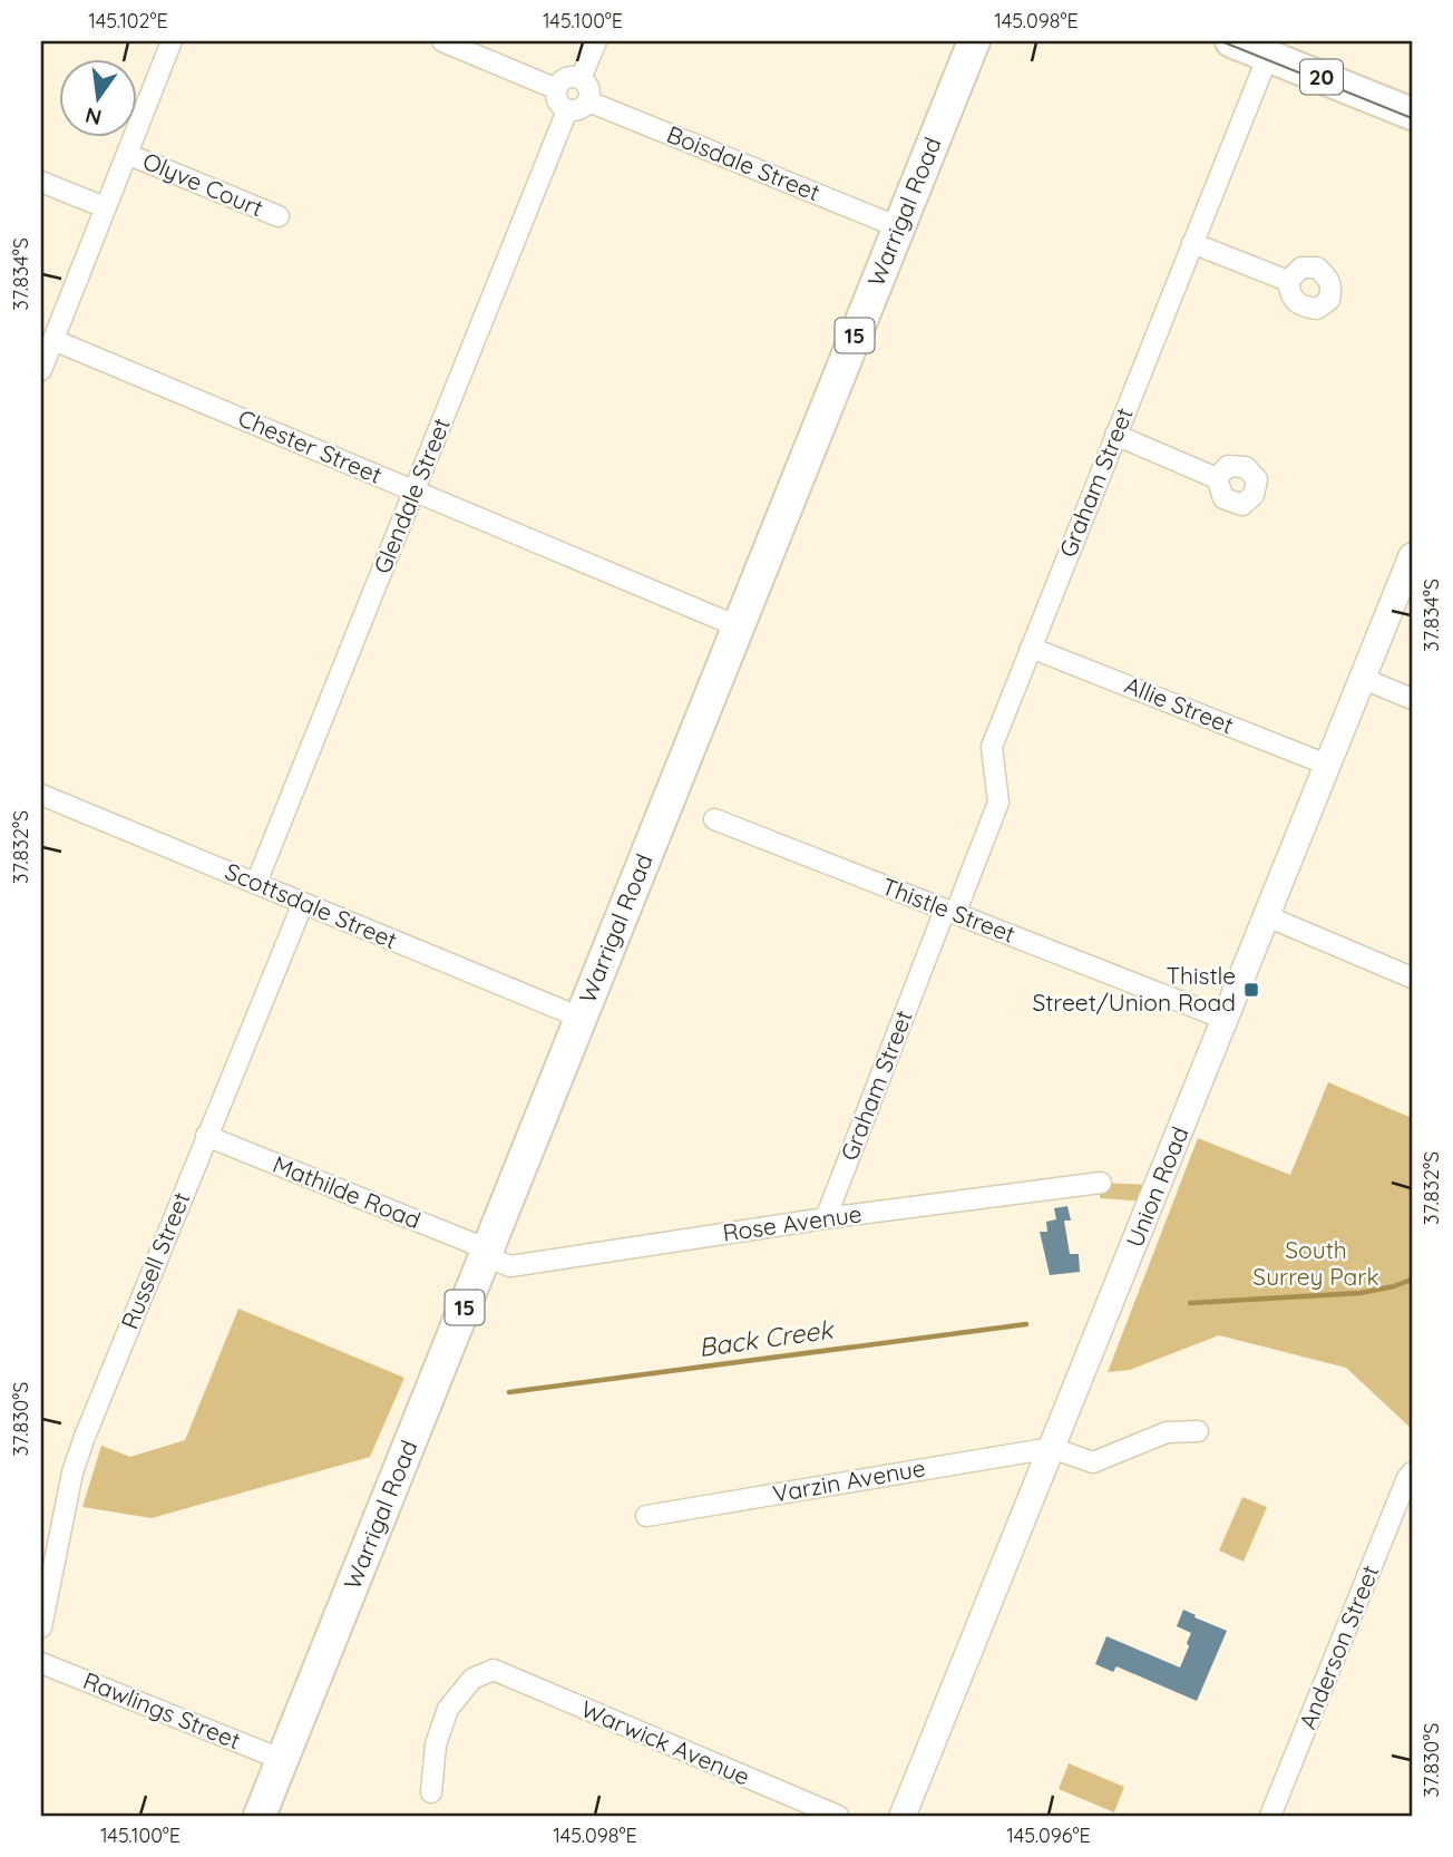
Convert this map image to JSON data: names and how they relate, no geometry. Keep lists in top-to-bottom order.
{
  "streets": {
    "main road": ["20", "Warrigal Road", "15"],
    "street": [
      "Boisdale Street",
      "Olyve Court",
      "Chester Street",
      "Graham Street",
      "Glendale Street",
      "Allie Street",
      "Scottsdale Street",
      "Thistle Street",
      "Union Road",
      "Mathilde Road",
      "Rose Avenue",
      "Russell Street",
      "Varzin Avenue",
      "Anderson Street",
      "Rawlings Street",
      "Warwick Avenue"
    ]
  },
  "crossings": [
    ["20", "Graham Street"],
    ["Boisdale Street", "Warrigal Road"],
    ["Boisdale Street", "Glendale Street"],
    ["Warrigal Road", "Chester Street"],
    ["Warrigal Road", "Scottsdale Street"],
    ["Warrigal Road", "Mathilde Road"],
    ["Warrigal Road", "Rose Avenue"],
    ["Warrigal Road", "Rawlings Street"],
    ["Chester Street", "Glendale Street"],
    ["Graham Street", "Allie Street"],
    ["Graham Street", "Thistle Street"],
    ["Graham Street", "Rose Avenue"],
    ["Glendale Street", "Scottsdale Street"],
    ["Allie Street", "Union Road"],
    ["Scottsdale Street", "Russell Street"],
    ["Thistle Street", "Union Road"],
    ["Union Road", "Varzin Avenue"],
    ["Mathilde Road", "Rose Avenue"],
    ["Mathilde Road", "Russell Street"]
  ],
  "water": ["Back Creek"],
  "parks": ["South Surrey Park"],
  "places": {
    "transit": ["Thistle Street/Union Road"]
  },
  "north": "bottom",
  "coordinates": [
    "145.102°E",
    "145.100°E",
    "145.098°E",
    "37.834°S",
    "37.832°S",
    "37.830°S",
    "145.096°E"
  ]
}
